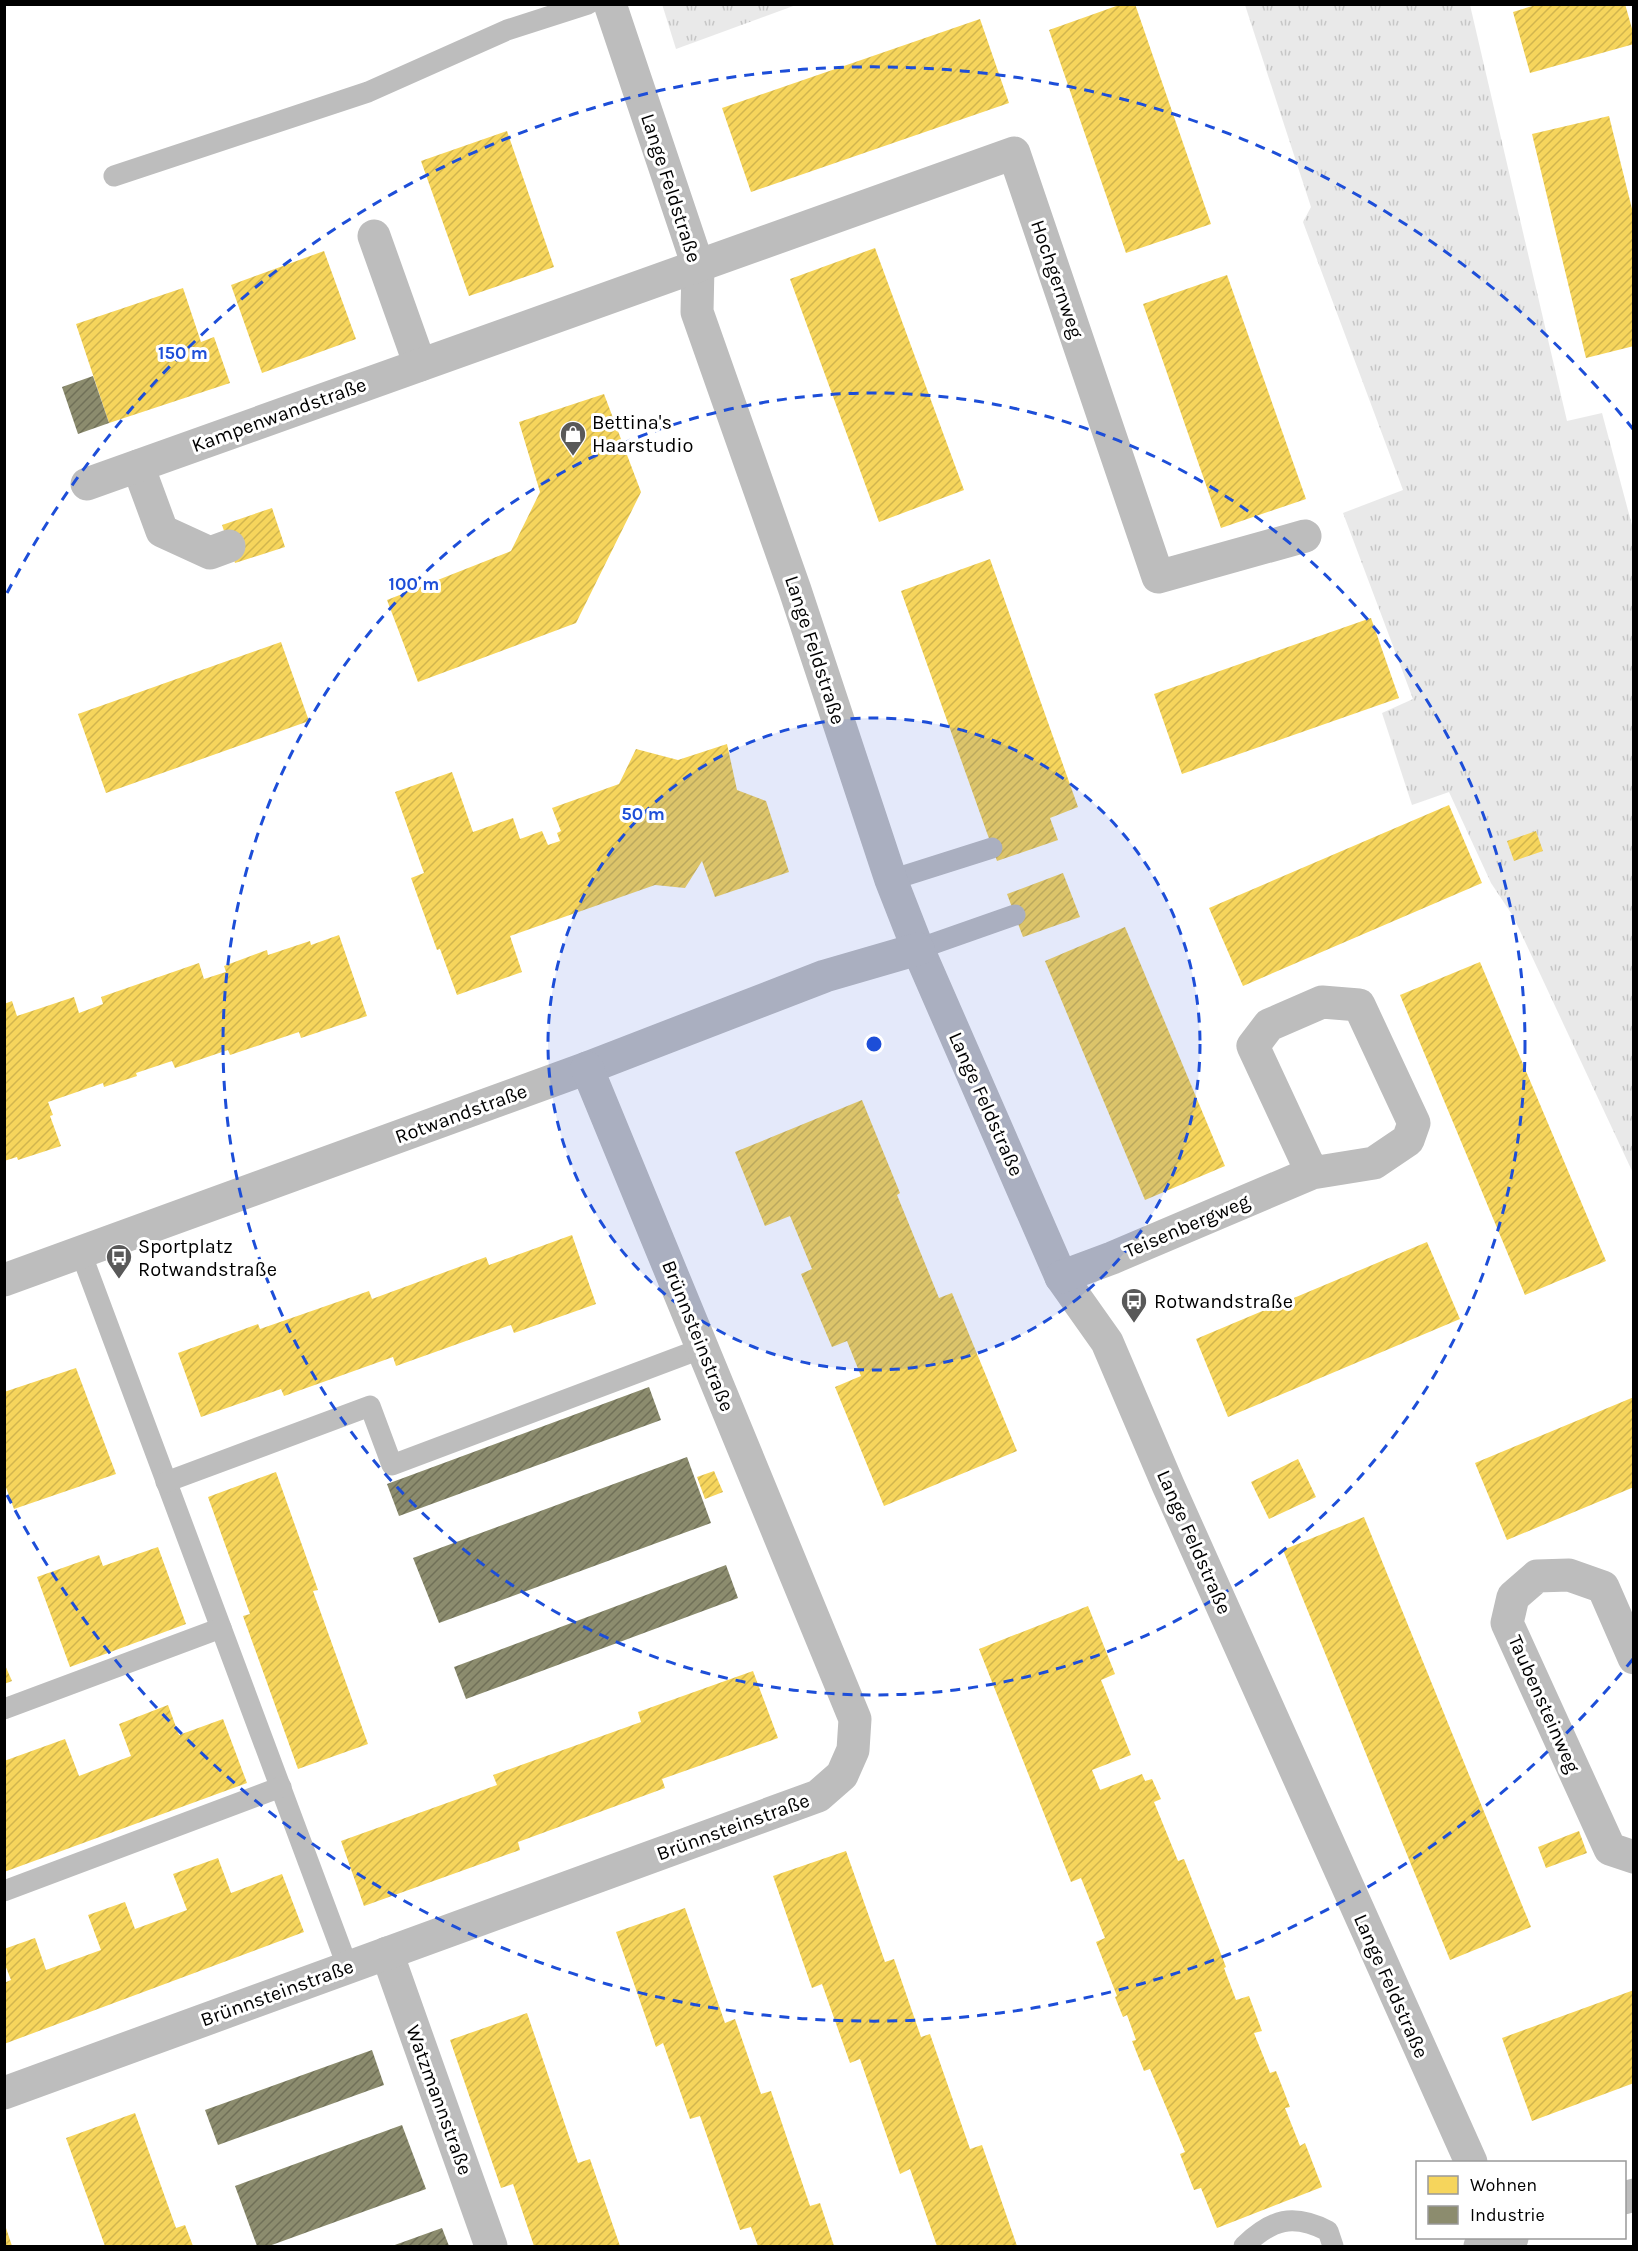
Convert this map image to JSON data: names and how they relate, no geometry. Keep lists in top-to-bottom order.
{
  "streets": {
    "street": [
      "Lange Feldstraße",
      "Hochgernweg",
      "Kampenwandstraße",
      "Rotwandstraße",
      "Teisenbergweg",
      "Brünnsteinstraße",
      "Taubensteinweg",
      "Watzmannstraße"
    ]
  },
  "crossings": [
    ["Lange Feldstraße", "Hochgernweg"],
    ["Lange Feldstraße", "Kampenwandstraße"],
    ["Lange Feldstraße", "Rotwandstraße"],
    ["Lange Feldstraße", "Teisenbergweg"],
    ["Hochgernweg", "Kampenwandstraße"],
    ["Rotwandstraße", "Brünnsteinstraße"],
    ["Brünnsteinstraße", "Watzmannstraße"]
  ],
  "places": {
    "shop": ["Bettina's Haarstudio"],
    "bus stop": ["Sportplatz Rotwandstraße", "Rotwandstraße"]
  },
  "legend": ["Wohnen", "Industrie"],
  "rings": ["150 m", "100 m", "50 m"]
}
